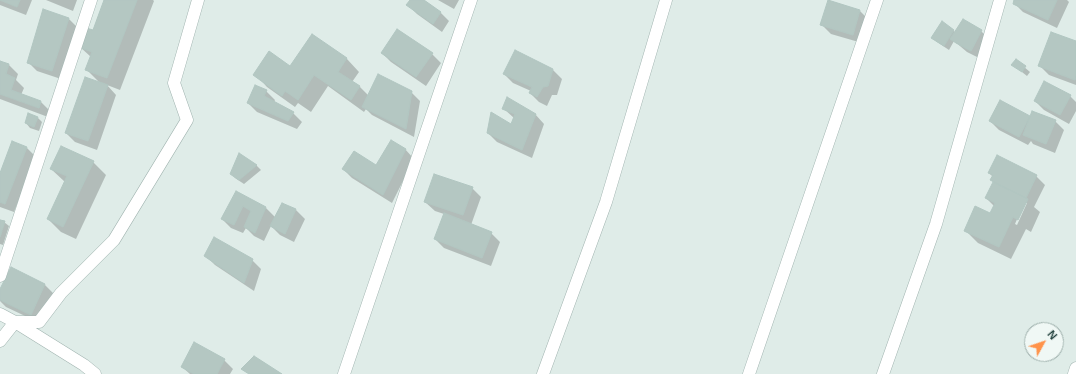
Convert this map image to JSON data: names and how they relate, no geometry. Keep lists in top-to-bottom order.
{
  "north": "top right"
}
